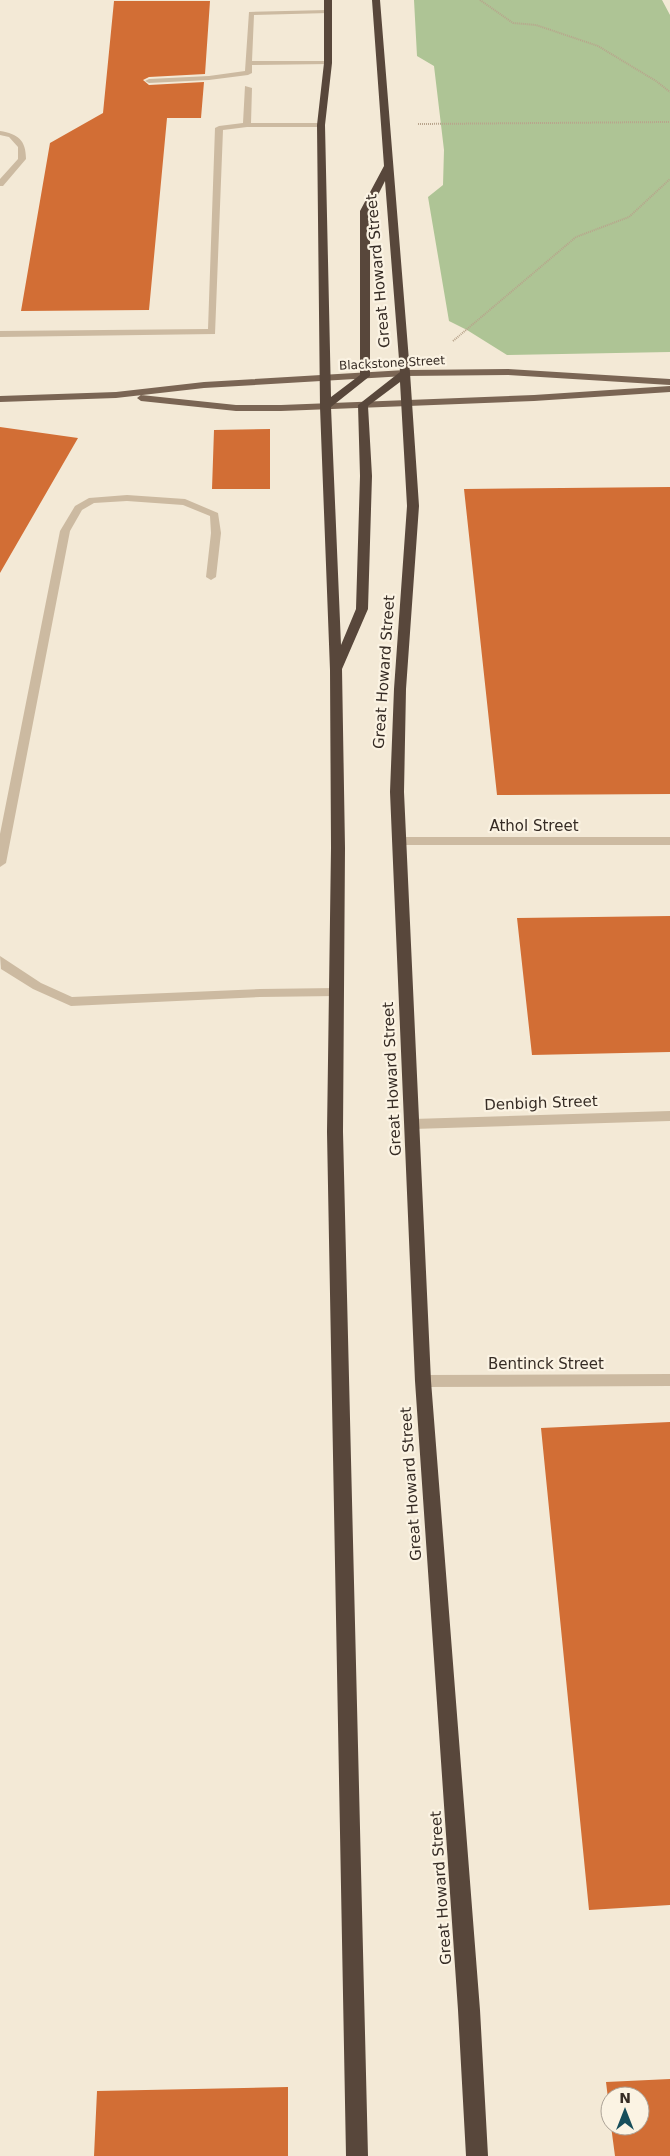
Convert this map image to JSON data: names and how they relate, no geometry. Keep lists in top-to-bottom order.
{
  "streets": {
    "highway": ["Great Howard Street"],
    "main road": ["Blackstone Street"],
    "street": ["Athol Street", "Denbigh Street", "Bentinck Street"]
  },
  "crossings": [
    ["Great Howard Street", "Blackstone Street"],
    ["Great Howard Street", "Athol Street"],
    ["Great Howard Street", "Denbigh Street"],
    ["Great Howard Street", "Bentinck Street"]
  ],
  "north": "top"
}
